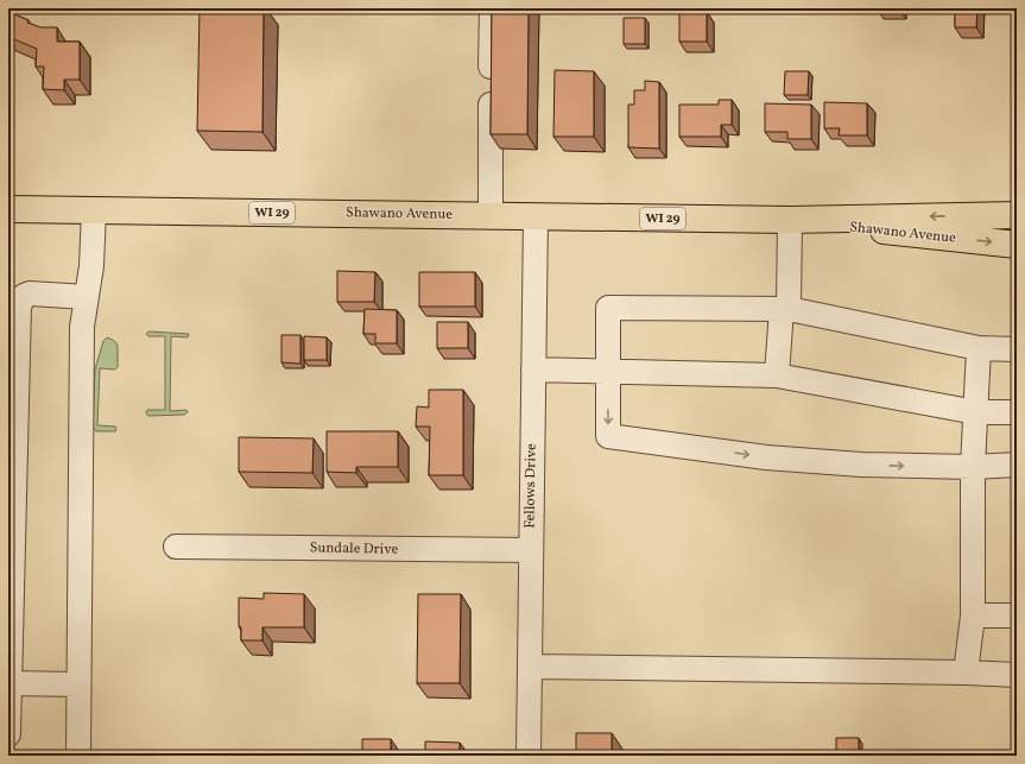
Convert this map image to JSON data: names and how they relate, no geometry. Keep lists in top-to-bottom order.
{
  "streets": {
    "main road": ["WI 29", "Shawano Avenue"],
    "street": ["Fellows Drive", "Sundale Drive"]
  },
  "crossings": [
    ["Shawano Avenue", "Fellows Drive"],
    ["Fellows Drive", "Sundale Drive"]
  ]
}
